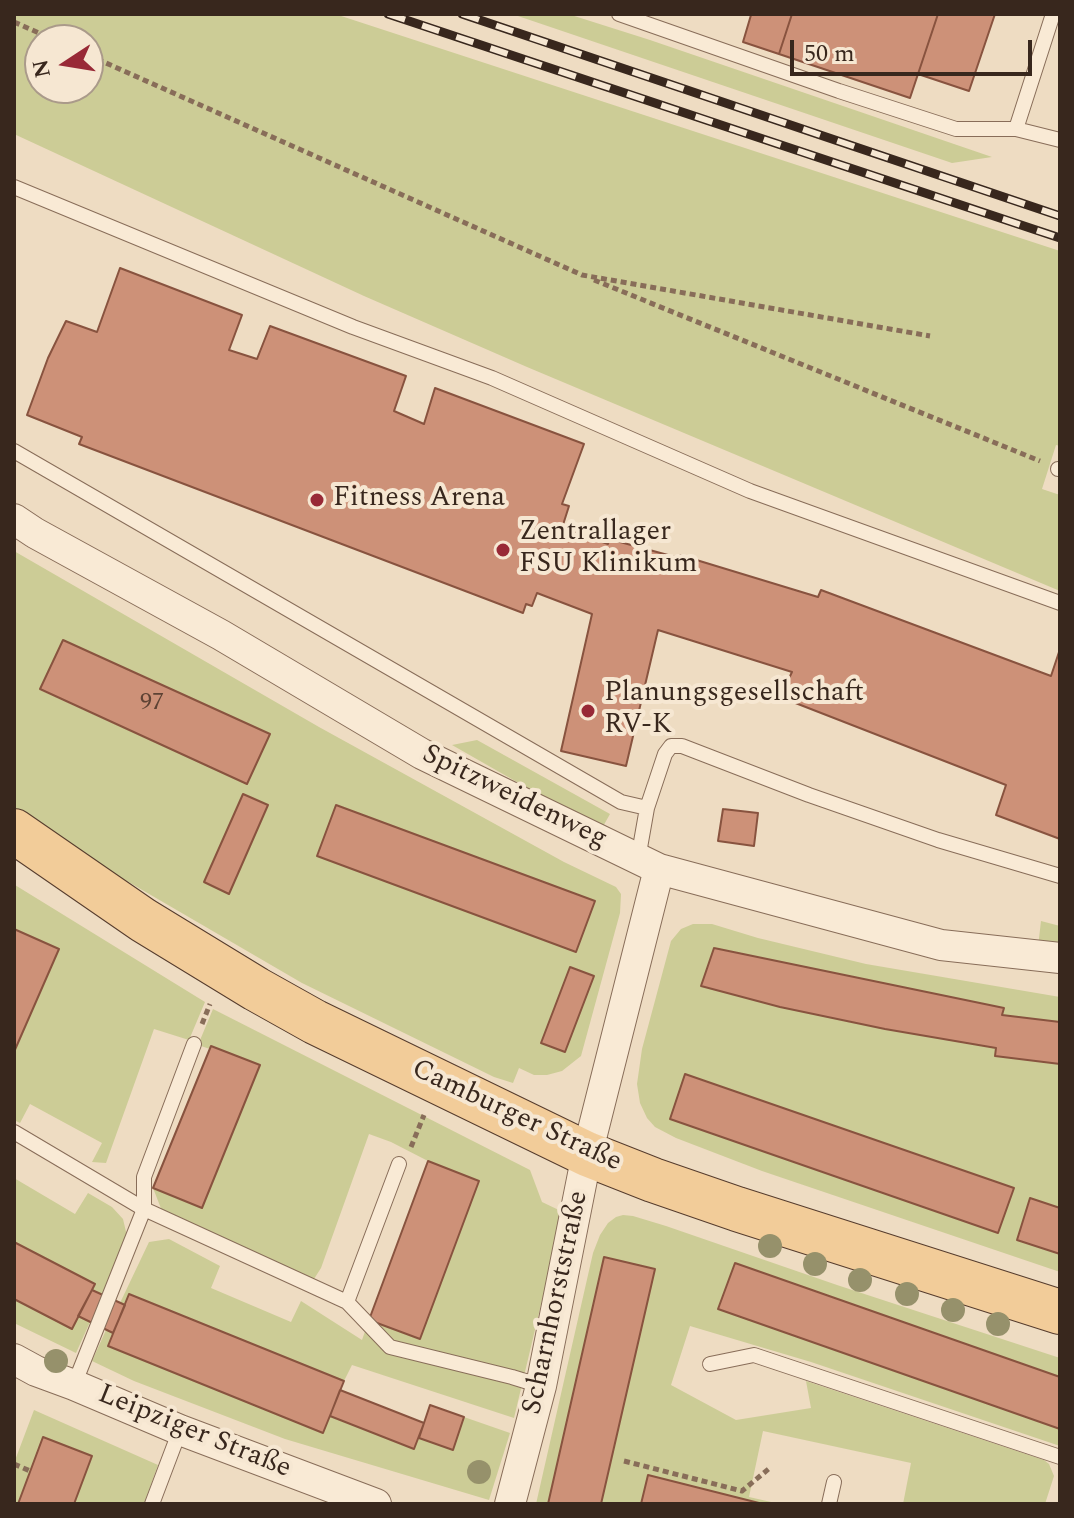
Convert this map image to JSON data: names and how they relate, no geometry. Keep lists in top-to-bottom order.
{
  "streets": {
    "main road": ["Camburger Straße"],
    "street": ["Spitzweidenweg", "Scharnhorststraße", "Leipziger Straße"]
  },
  "crossings": [
    ["Spitzweidenweg", "Scharnhorststraße"],
    ["Camburger Straße", "Scharnhorststraße"]
  ],
  "places": ["Fitness Arena", "Zentrallager FSU Klinikum", "Planungsgesellschaft RV-K"],
  "house_numbers": ["97"],
  "scale_bar": "50 m",
  "north": "left"
}
